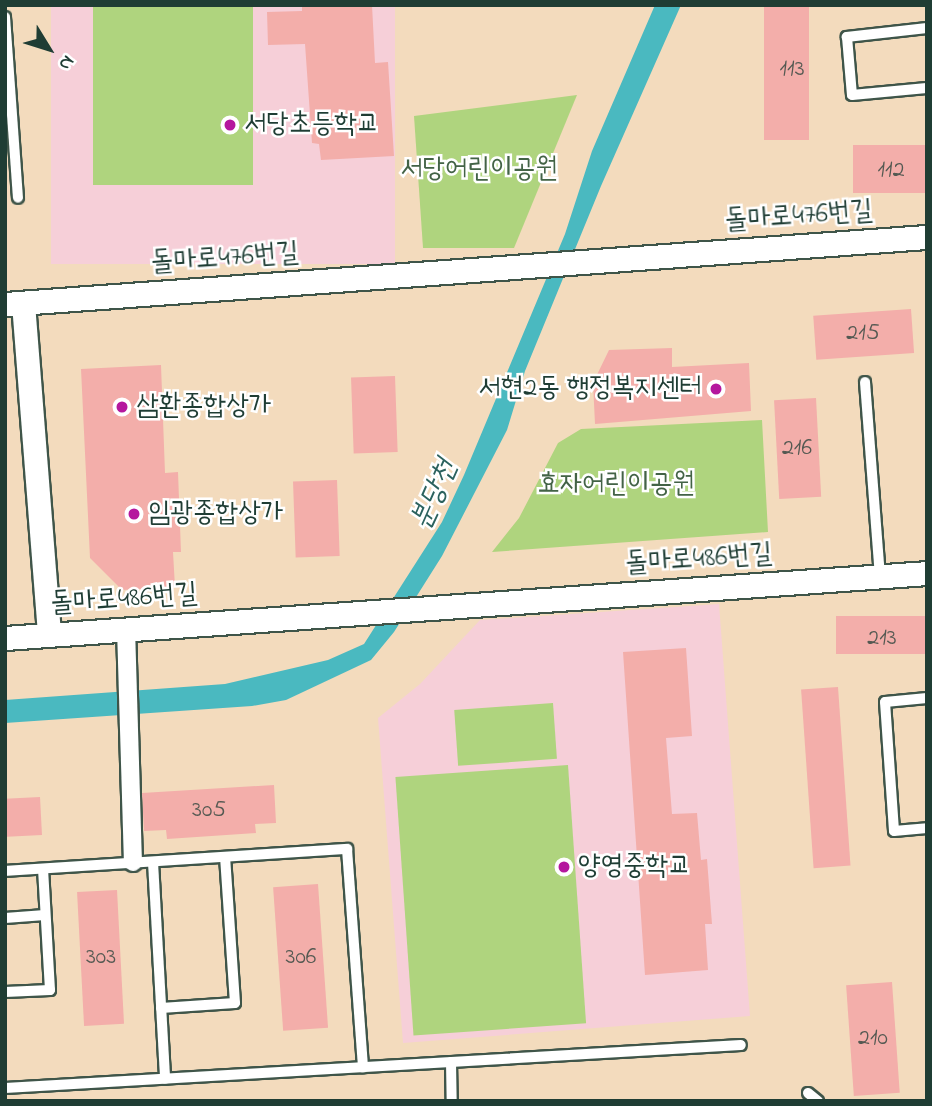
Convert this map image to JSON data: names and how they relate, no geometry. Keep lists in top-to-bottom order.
{
  "streets": {
    "street": ["돌마로476번길", "돌마로486번길"]
  },
  "water": ["분당천"],
  "parks": ["서당어린이공원", "효자어린이공원"],
  "places": [
    "서당초등학교",
    "서현2동 행정복지센터",
    "삼환종합상가",
    "임광종합상가",
    "양영중학교"
  ],
  "house_numbers": [
    "113",
    "112",
    "215",
    "216",
    "213",
    "305",
    "303",
    "306",
    "210"
  ],
  "north": "bottom right"
}
